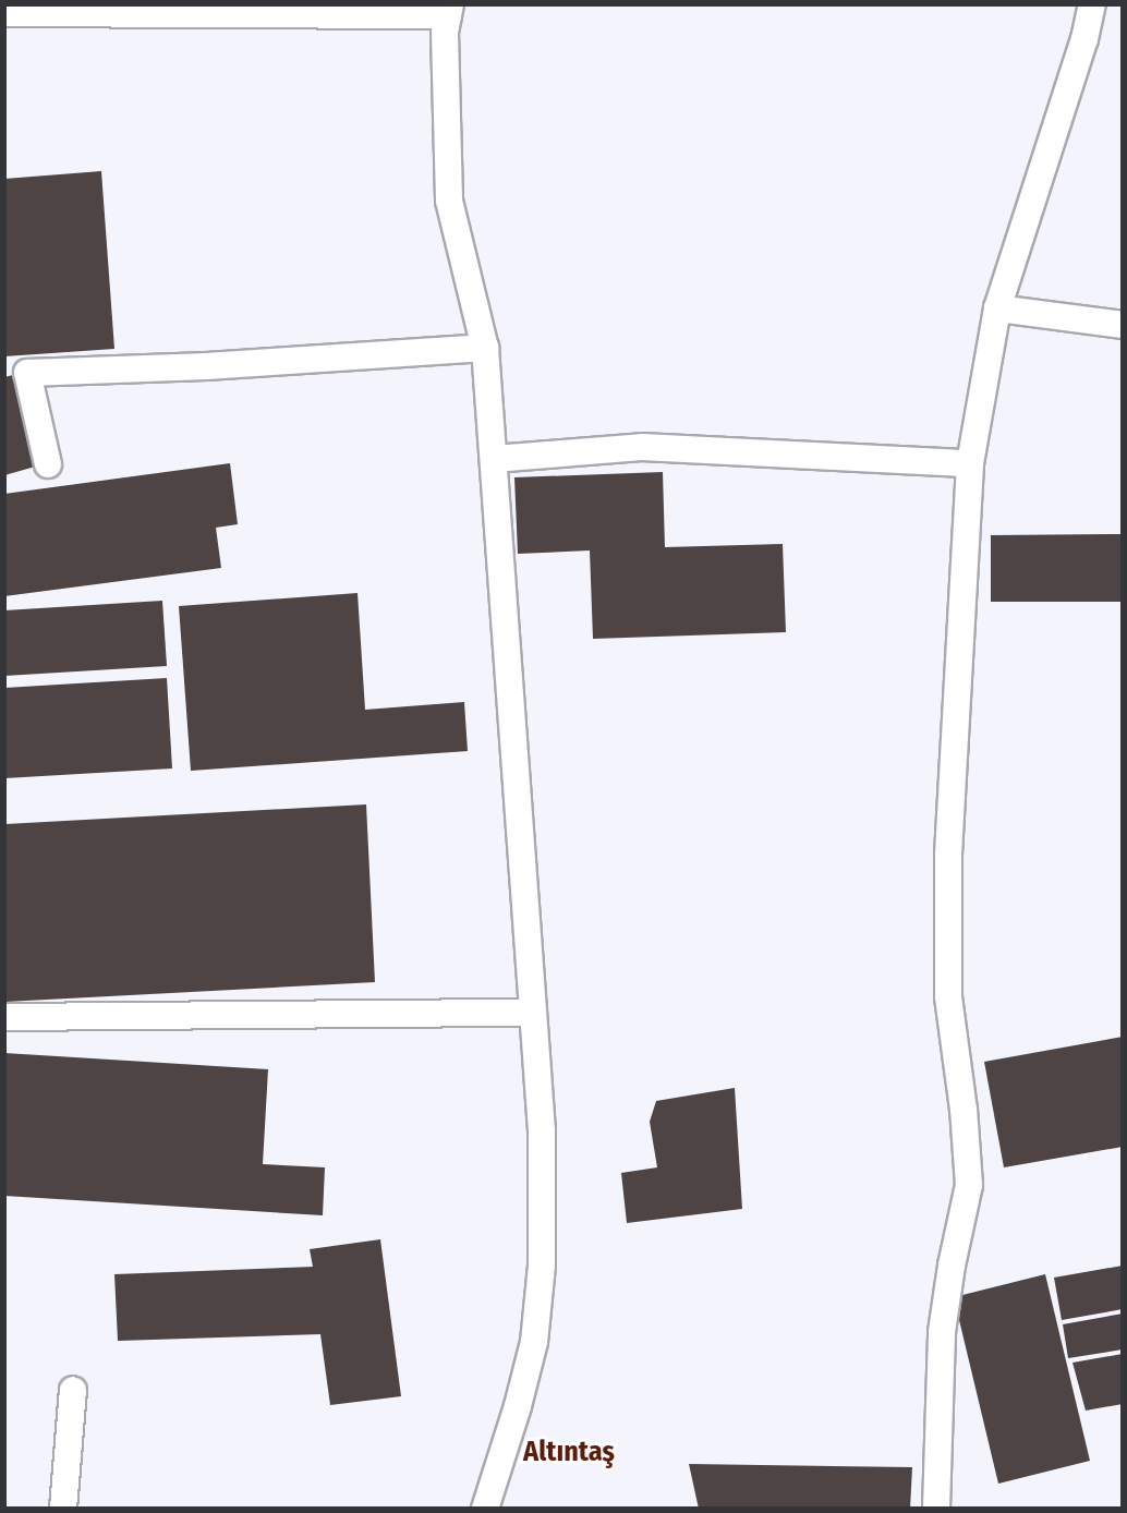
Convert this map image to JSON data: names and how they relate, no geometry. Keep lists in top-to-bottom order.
{
  "districts": ["Altıntaş"]
}
